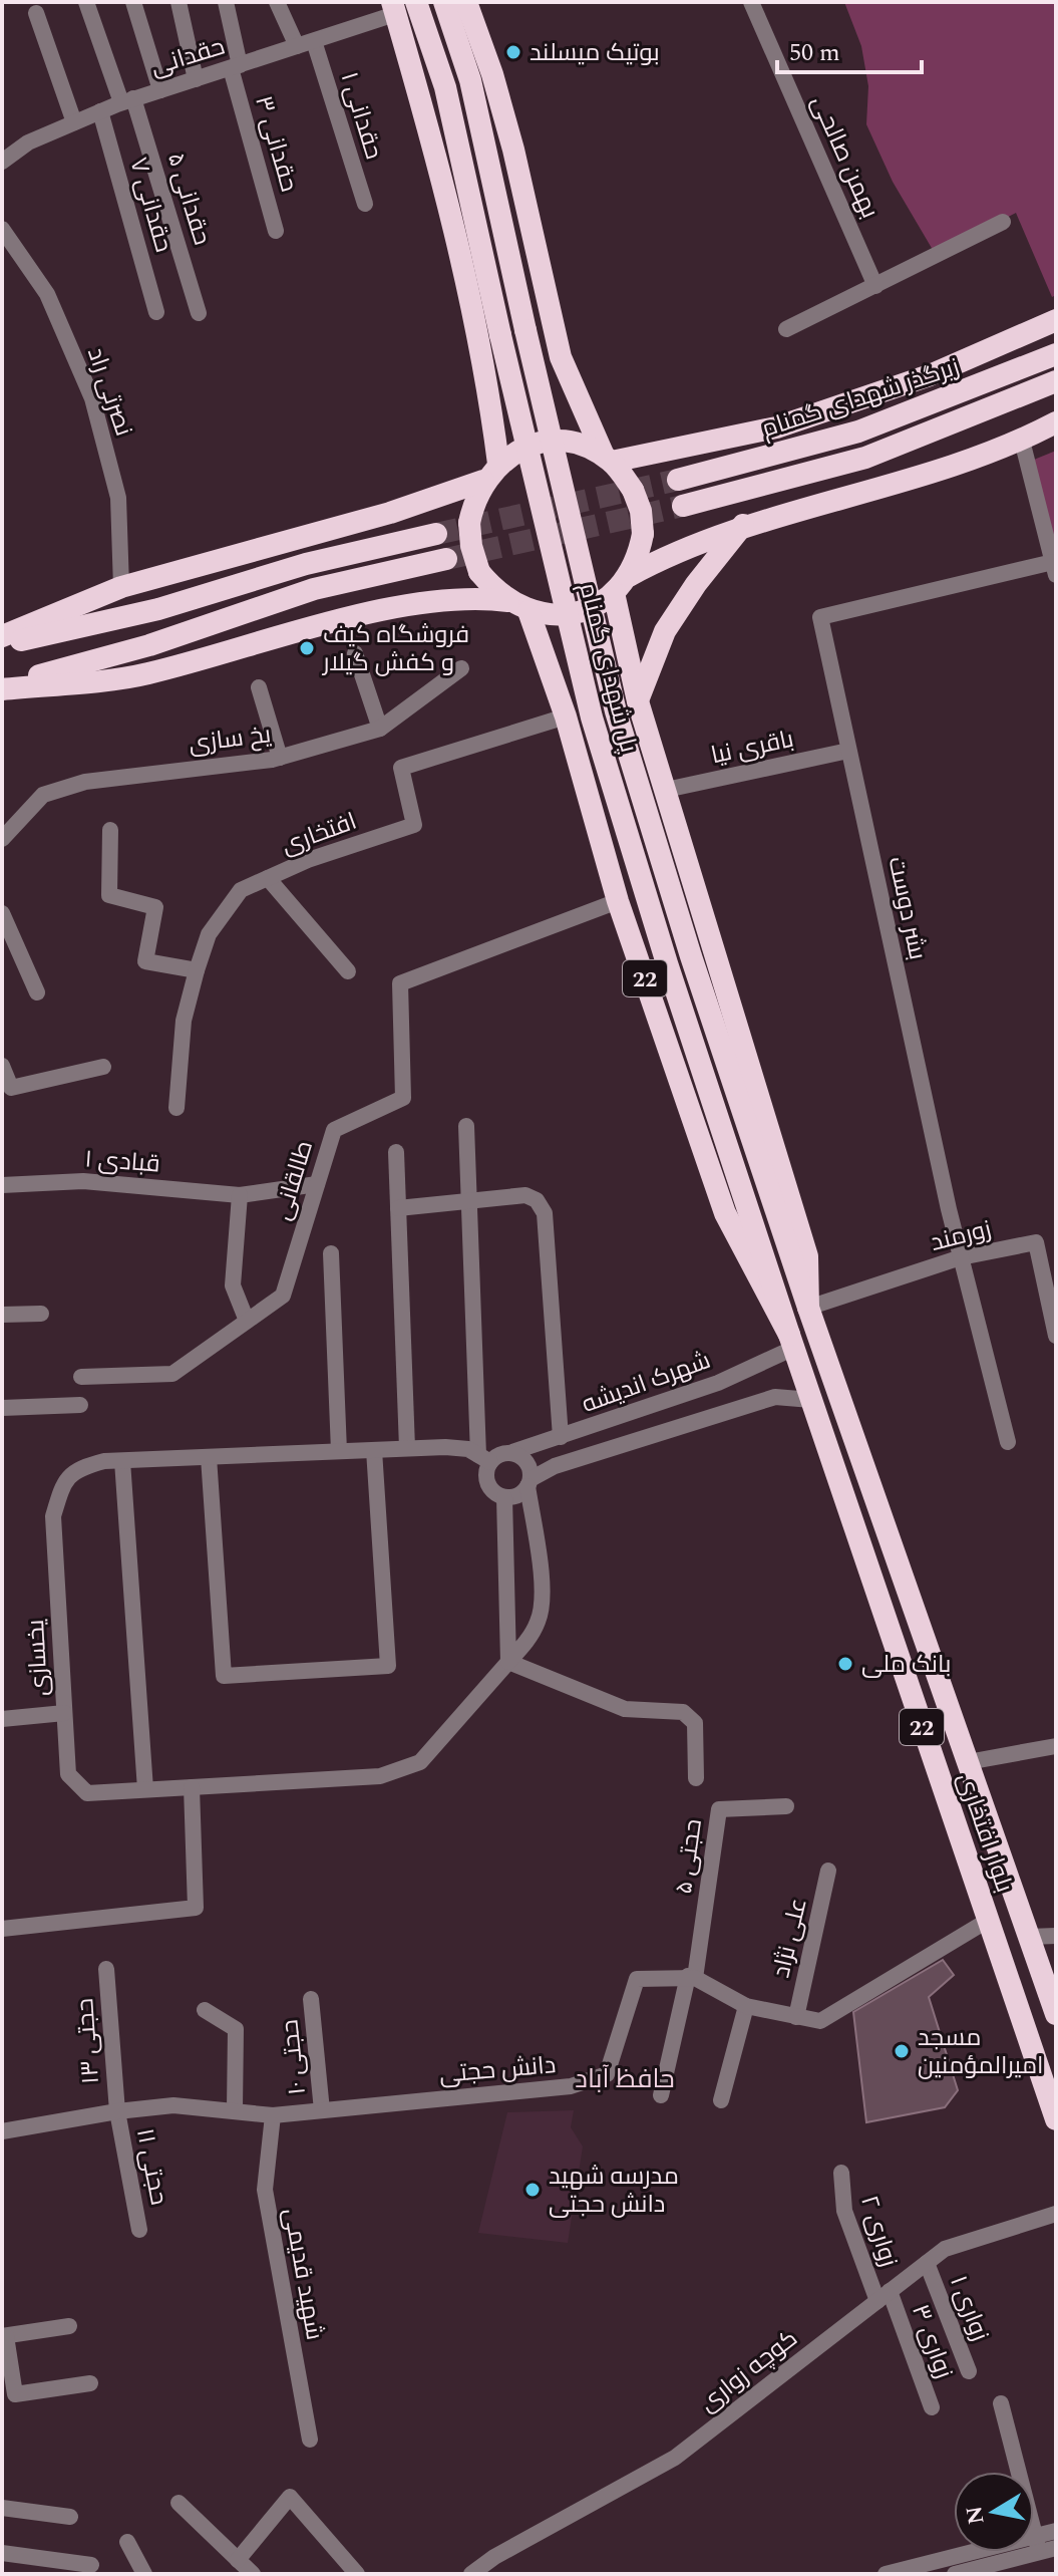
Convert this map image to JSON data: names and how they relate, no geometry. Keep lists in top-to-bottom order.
{
  "streets": {
    "highway": [
      "زیرگذر شهدای گمنام",
      "پل شهدای گمنام",
      "22",
      "بلوار افتخاری"
    ],
    "street": [
      "حقدانی",
      "حقدانی ۱",
      "حقدانی ۳",
      "بهمن صالحی",
      "حقدانی ۵",
      "حقدانی ۷",
      "نصرتی راد",
      "یخ سازی",
      "باقری نیا",
      "افتخاری",
      "بشر دوست",
      "قبادی ۱",
      "طالقانی",
      "زورمند",
      "شهرک اندیشه",
      "یخسازی",
      "حجتی ۵",
      "علی نژاد",
      "حجتی ۱۳",
      "حجتی ۱۰",
      "دانش حجتی",
      "حجتی ۱۱",
      "زواری ۲",
      "شهید قدیمی",
      "زواری ۱",
      "زواری ۳",
      "کوچه زواری"
    ]
  },
  "crossings": [
    ["حقدانی", "حقدانی ۱"],
    ["حقدانی", "حقدانی ۳"],
    ["حقدانی", "حقدانی ۵"],
    ["حقدانی", "حقدانی ۷"],
    ["پل شهدای گمنام", "22"],
    ["پل شهدای گمنام", "زورمند"],
    ["پل شهدای گمنام", "شهرک اندیشه"],
    ["پل شهدای گمنام", "بلوار افتخاری"],
    ["باقری نیا", "بشر دوست"],
    ["باقری نیا", "22"],
    ["افتخاری", "22"],
    ["بشر دوست", "زورمند"],
    ["22", "طالقانی"],
    ["22", "زورمند"],
    ["22", "شهرک اندیشه"],
    ["22", "بلوار افتخاری"],
    ["قبادی ۱", "طالقانی"],
    ["زورمند", "بلوار افتخاری"],
    ["شهرک اندیشه", "یخسازی"],
    ["شهرک اندیشه", "بلوار افتخاری"],
    ["حجتی ۵", "دانش حجتی"],
    ["حجتی ۱۳", "دانش حجتی"],
    ["حجتی ۱۳", "حجتی ۱۱"],
    ["حجتی ۱۰", "دانش حجتی"],
    ["دانش حجتی", "حجتی ۱۱"],
    ["دانش حجتی", "شهید قدیمی"],
    ["زواری ۲", "زواری ۳"],
    ["زواری ۲", "کوچه زواری"],
    ["زواری ۱", "کوچه زواری"],
    ["زواری ۳", "کوچه زواری"]
  ],
  "districts": ["حافظ آباد"],
  "places": [
    "بوتیک میسلند",
    "فروشگاه کیف و کفش گیلار",
    "بانک ملی",
    "مسجد امیرالمؤمنین",
    "مدرسه شهید دانش حجتی"
  ],
  "scale_bar": "50 m",
  "north": "left"
}
